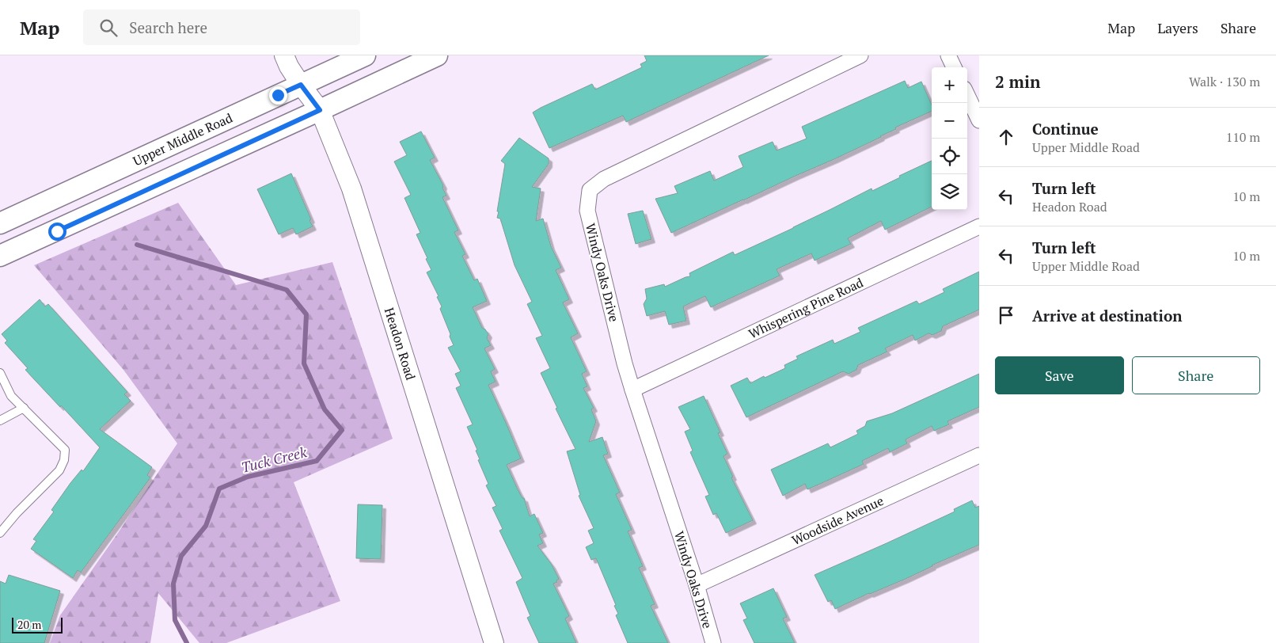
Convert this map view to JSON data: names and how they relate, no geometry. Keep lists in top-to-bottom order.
{
  "streets": {
    "main road": ["Upper Middle Road"],
    "street": [
      "Windy Oaks Drive",
      "Whispering Pine Road",
      "Headon Road",
      "Woodside Avenue"
    ]
  },
  "crossings": [
    ["Upper Middle Road", "Headon Road"],
    ["Windy Oaks Drive", "Whispering Pine Road"],
    ["Windy Oaks Drive", "Woodside Avenue"]
  ],
  "water": ["Tuck Creek"],
  "scale_bar": "20 m",
  "page": {
    "header": "Map",
    "search": "Search here",
    "nav": ["Map", "Layers", "Share"],
    "heading": ["2 min", "Walk · 130 m"],
    "map_buttons": ["+", "−"],
    "list": [
      ["Continue", "Upper Middle Road", "110 m"],
      ["Turn left", "Headon Road", "10 m"],
      ["Turn left", "Upper Middle Road", "10 m"],
      "Arrive at destination"
    ],
    "buttons": ["Save", "Share"],
    "scale": "20 m"
  }
}
